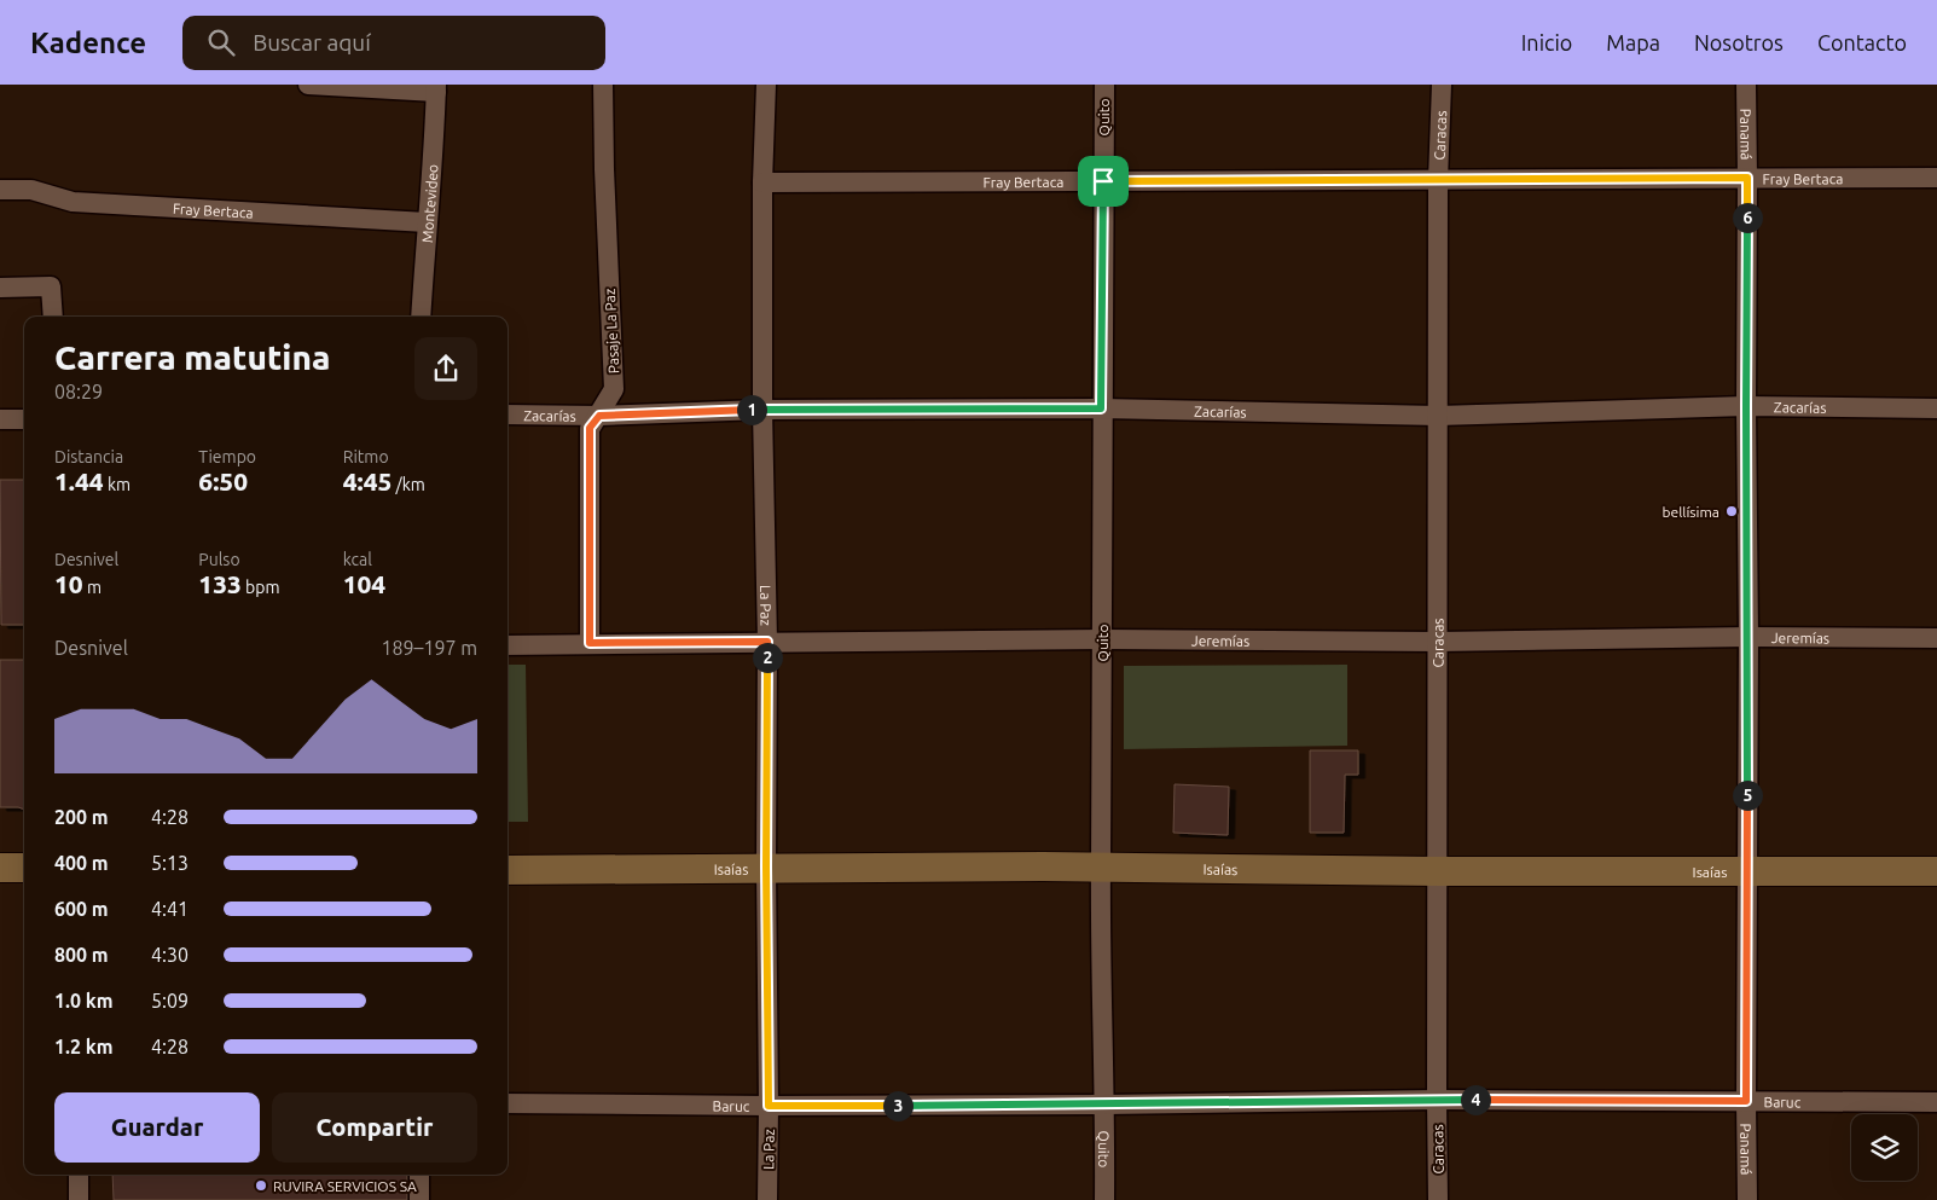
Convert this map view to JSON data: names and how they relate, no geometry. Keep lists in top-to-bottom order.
{
  "streets": {
    "street": [
      "Quito",
      "Caracas",
      "Panamá",
      "Fray Bertaca",
      "Montevideo",
      "Pasaje La Paz",
      "Zacarías",
      "La Paz",
      "Jeremías",
      "Isaías",
      "Baruc"
    ]
  },
  "crossings": [
    ["Quito", "Fray Bertaca"],
    ["Quito", "Zacarías"],
    ["Quito", "Jeremías"],
    ["Quito", "Isaías"],
    ["Quito", "Baruc"],
    ["Caracas", "Fray Bertaca"],
    ["Caracas", "Zacarías"],
    ["Caracas", "Jeremías"],
    ["Caracas", "Isaías"],
    ["Caracas", "Baruc"],
    ["Panamá", "Fray Bertaca"],
    ["Panamá", "Zacarías"],
    ["Panamá", "Jeremías"],
    ["Panamá", "Isaías"],
    ["Panamá", "Baruc"],
    ["Fray Bertaca", "Montevideo"],
    ["Fray Bertaca", "La Paz"],
    ["Pasaje La Paz", "Zacarías"],
    ["Pasaje La Paz", "Jeremías"],
    ["Zacarías", "La Paz"],
    ["La Paz", "Jeremías"],
    ["La Paz", "Isaías"],
    ["La Paz", "Baruc"]
  ],
  "places": ["bellísima", "RUVIRA SERVICIOS SA"],
  "page": {
    "header": "Kadence",
    "search": "Buscar aquí",
    "nav": [
      "Inicio",
      "Mapa",
      "Nosotros",
      "Contacto"
    ],
    "pins": [
      "6",
      "1",
      "2",
      "5",
      "4",
      "3"
    ],
    "heading": ["Carrera matutina", "08:29"],
    "stats": [
      ["Distancia", "1.44 km"],
      ["Tiempo", "6:50"],
      ["Ritmo", "4:45 /km"],
      ["Desnivel", "10 m"],
      ["Pulso", "133 bpm"],
      ["kcal", "104"]
    ],
    "chart": ["Desnivel", "189–197 m"],
    "list": [
      {
        "name": "200 m",
        "note": "4:28"
      },
      {
        "name": "400 m",
        "note": "5:13"
      },
      {
        "name": "600 m",
        "note": "4:41"
      },
      {
        "name": "800 m",
        "note": "4:30"
      },
      {
        "name": "1.0 km",
        "note": "5:09"
      },
      {
        "name": "1.2 km",
        "note": "4:28"
      }
    ],
    "buttons": ["Guardar", "Compartir"]
  }
}
